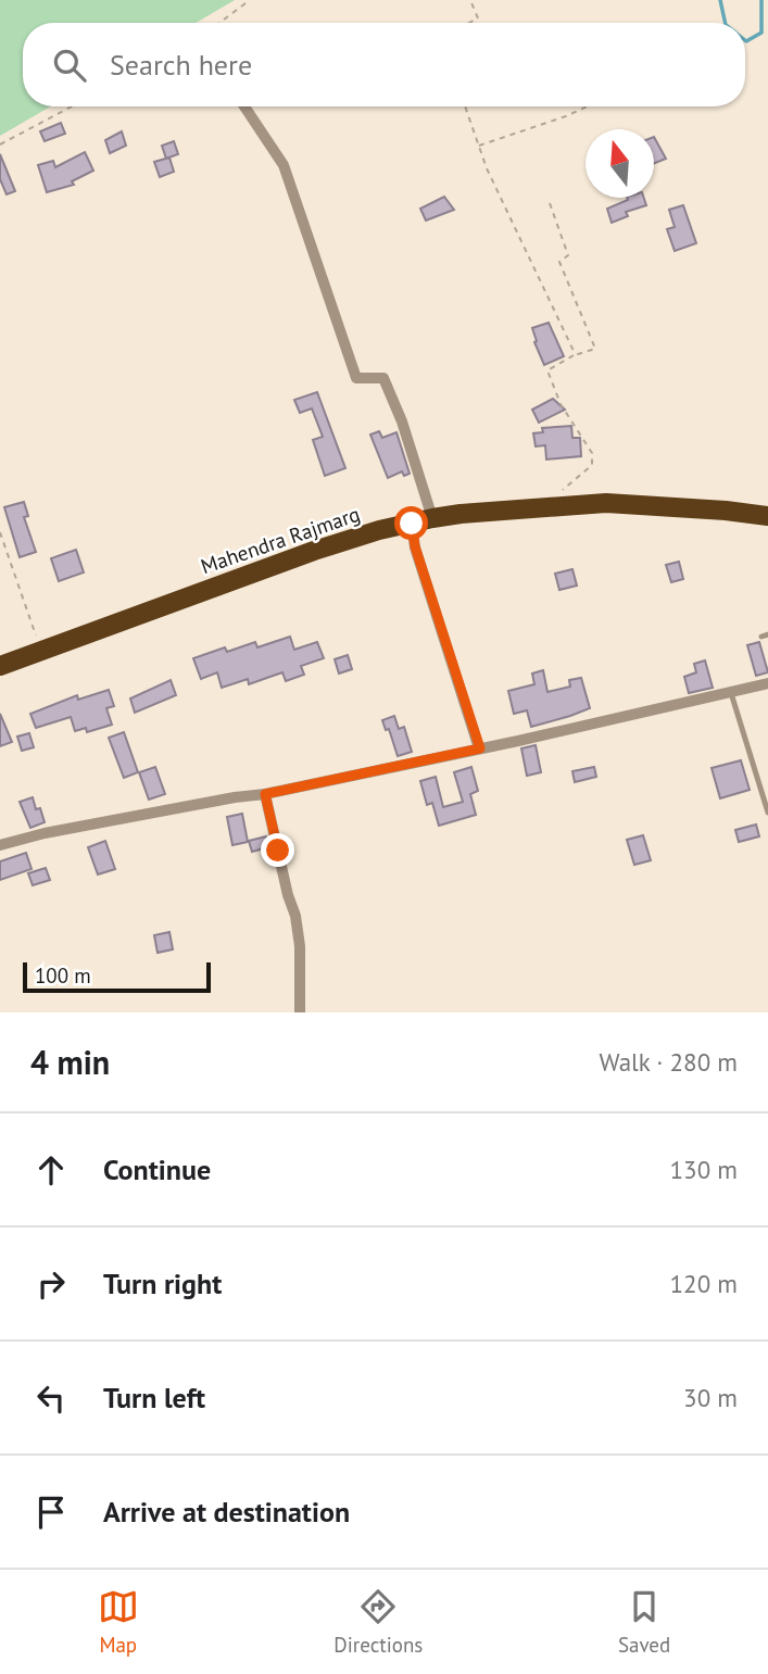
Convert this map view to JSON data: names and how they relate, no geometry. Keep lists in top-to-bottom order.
{
  "streets": {
    "highway": ["Mahendra Rajmarg"]
  },
  "scale_bar": "100 m",
  "north": "top",
  "page": {
    "search": "Search here",
    "scale": "100 m",
    "heading": ["4 min", "Walk · 280 m"],
    "list": [
      ["Continue", "130 m"],
      ["Turn right", "120 m"],
      ["Turn left", "30 m"],
      "Arrive at destination"
    ],
    "nav": ["Map", "Directions", "Saved"]
  }
}
